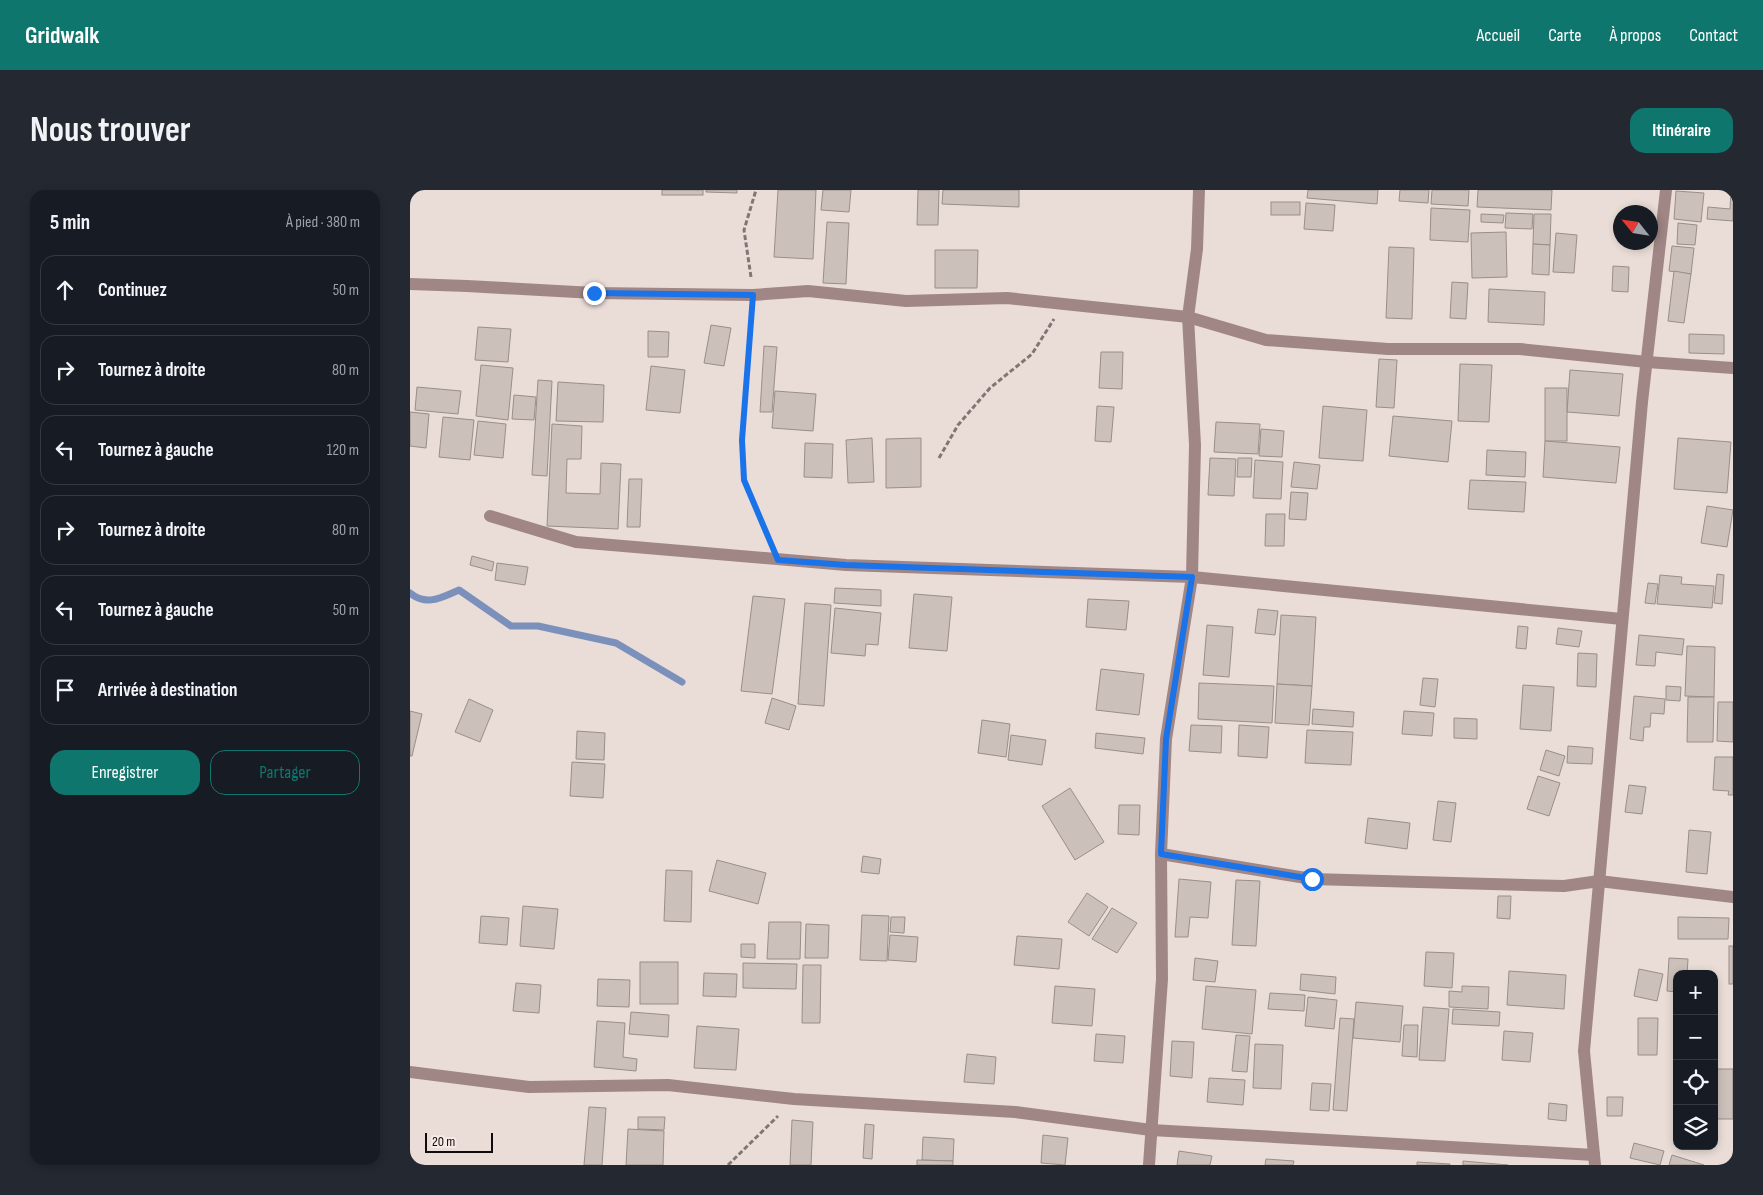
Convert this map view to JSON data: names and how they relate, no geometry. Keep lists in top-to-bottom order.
{
  "scale_bar": "20 m",
  "north": "top left",
  "page": {
    "header": "Gridwalk",
    "nav": [
      "Accueil",
      "Carte",
      "À propos",
      "Contact"
    ],
    "buttons": [
      "Itinéraire",
      ["Enregistrer", "Partager"]
    ],
    "title": "Nous trouver",
    "heading": ["5 min", "À pied · 380 m"],
    "list": [
      ["Continuez", "50 m"],
      ["Tournez à droite", "80 m"],
      ["Tournez à gauche", "120 m"],
      ["Tournez à droite", "80 m"],
      ["Tournez à gauche", "50 m"],
      "Arrivée à destination"
    ],
    "map_buttons": ["+", "−"],
    "scale": "20 m"
  }
}
